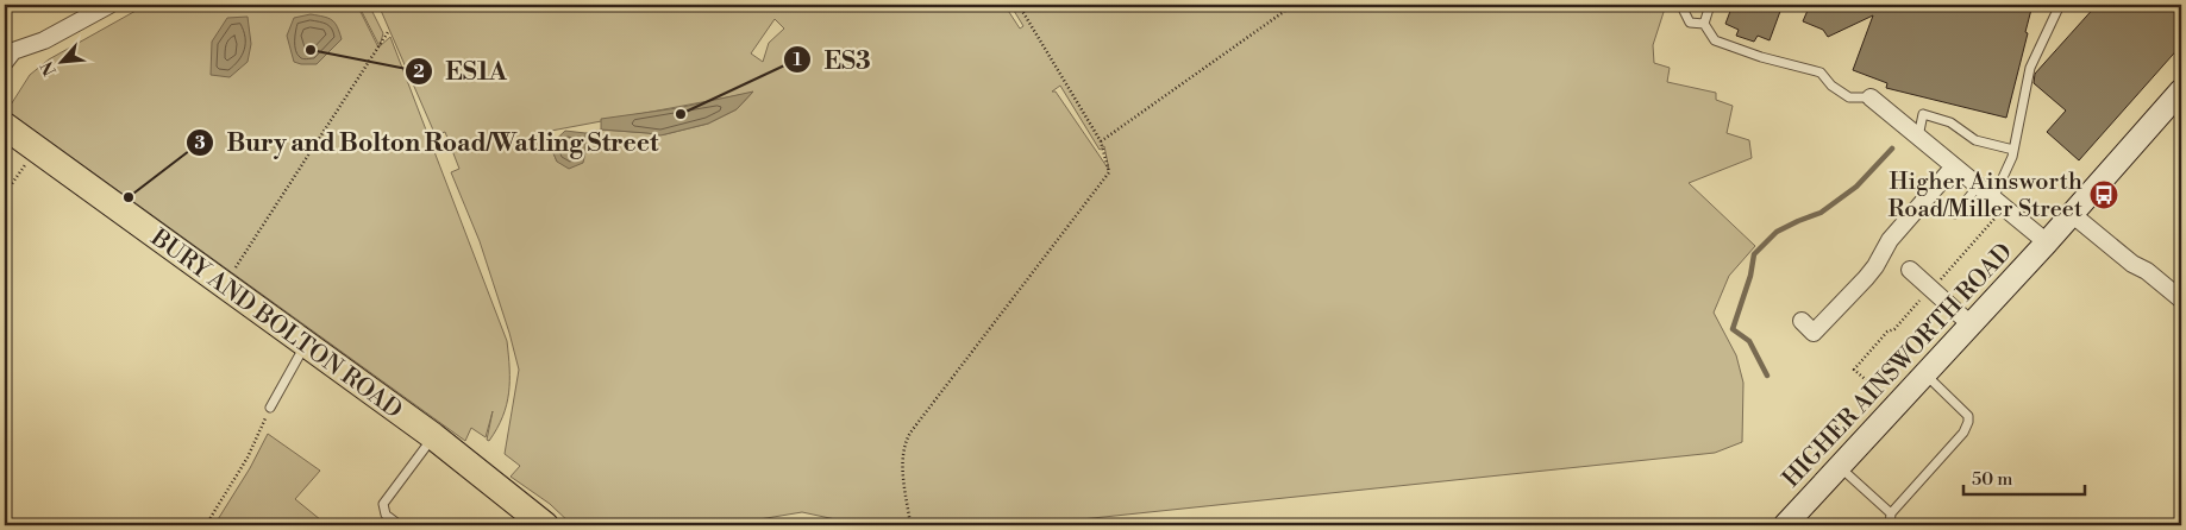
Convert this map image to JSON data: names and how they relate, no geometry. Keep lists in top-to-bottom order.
{
  "streets": {
    "highway": ["BURY AND BOLTON ROAD"],
    "main road": ["HIGHER AINSWORTH ROAD"]
  },
  "places": {
    "other": ["ES1A", "ES3", "Bury and Bolton Road/Watling Street"],
    "bus stop": ["Higher Ainsworth Road/Miller Street"]
  },
  "scale_bar": "50 m",
  "north": "bottom left"
}
